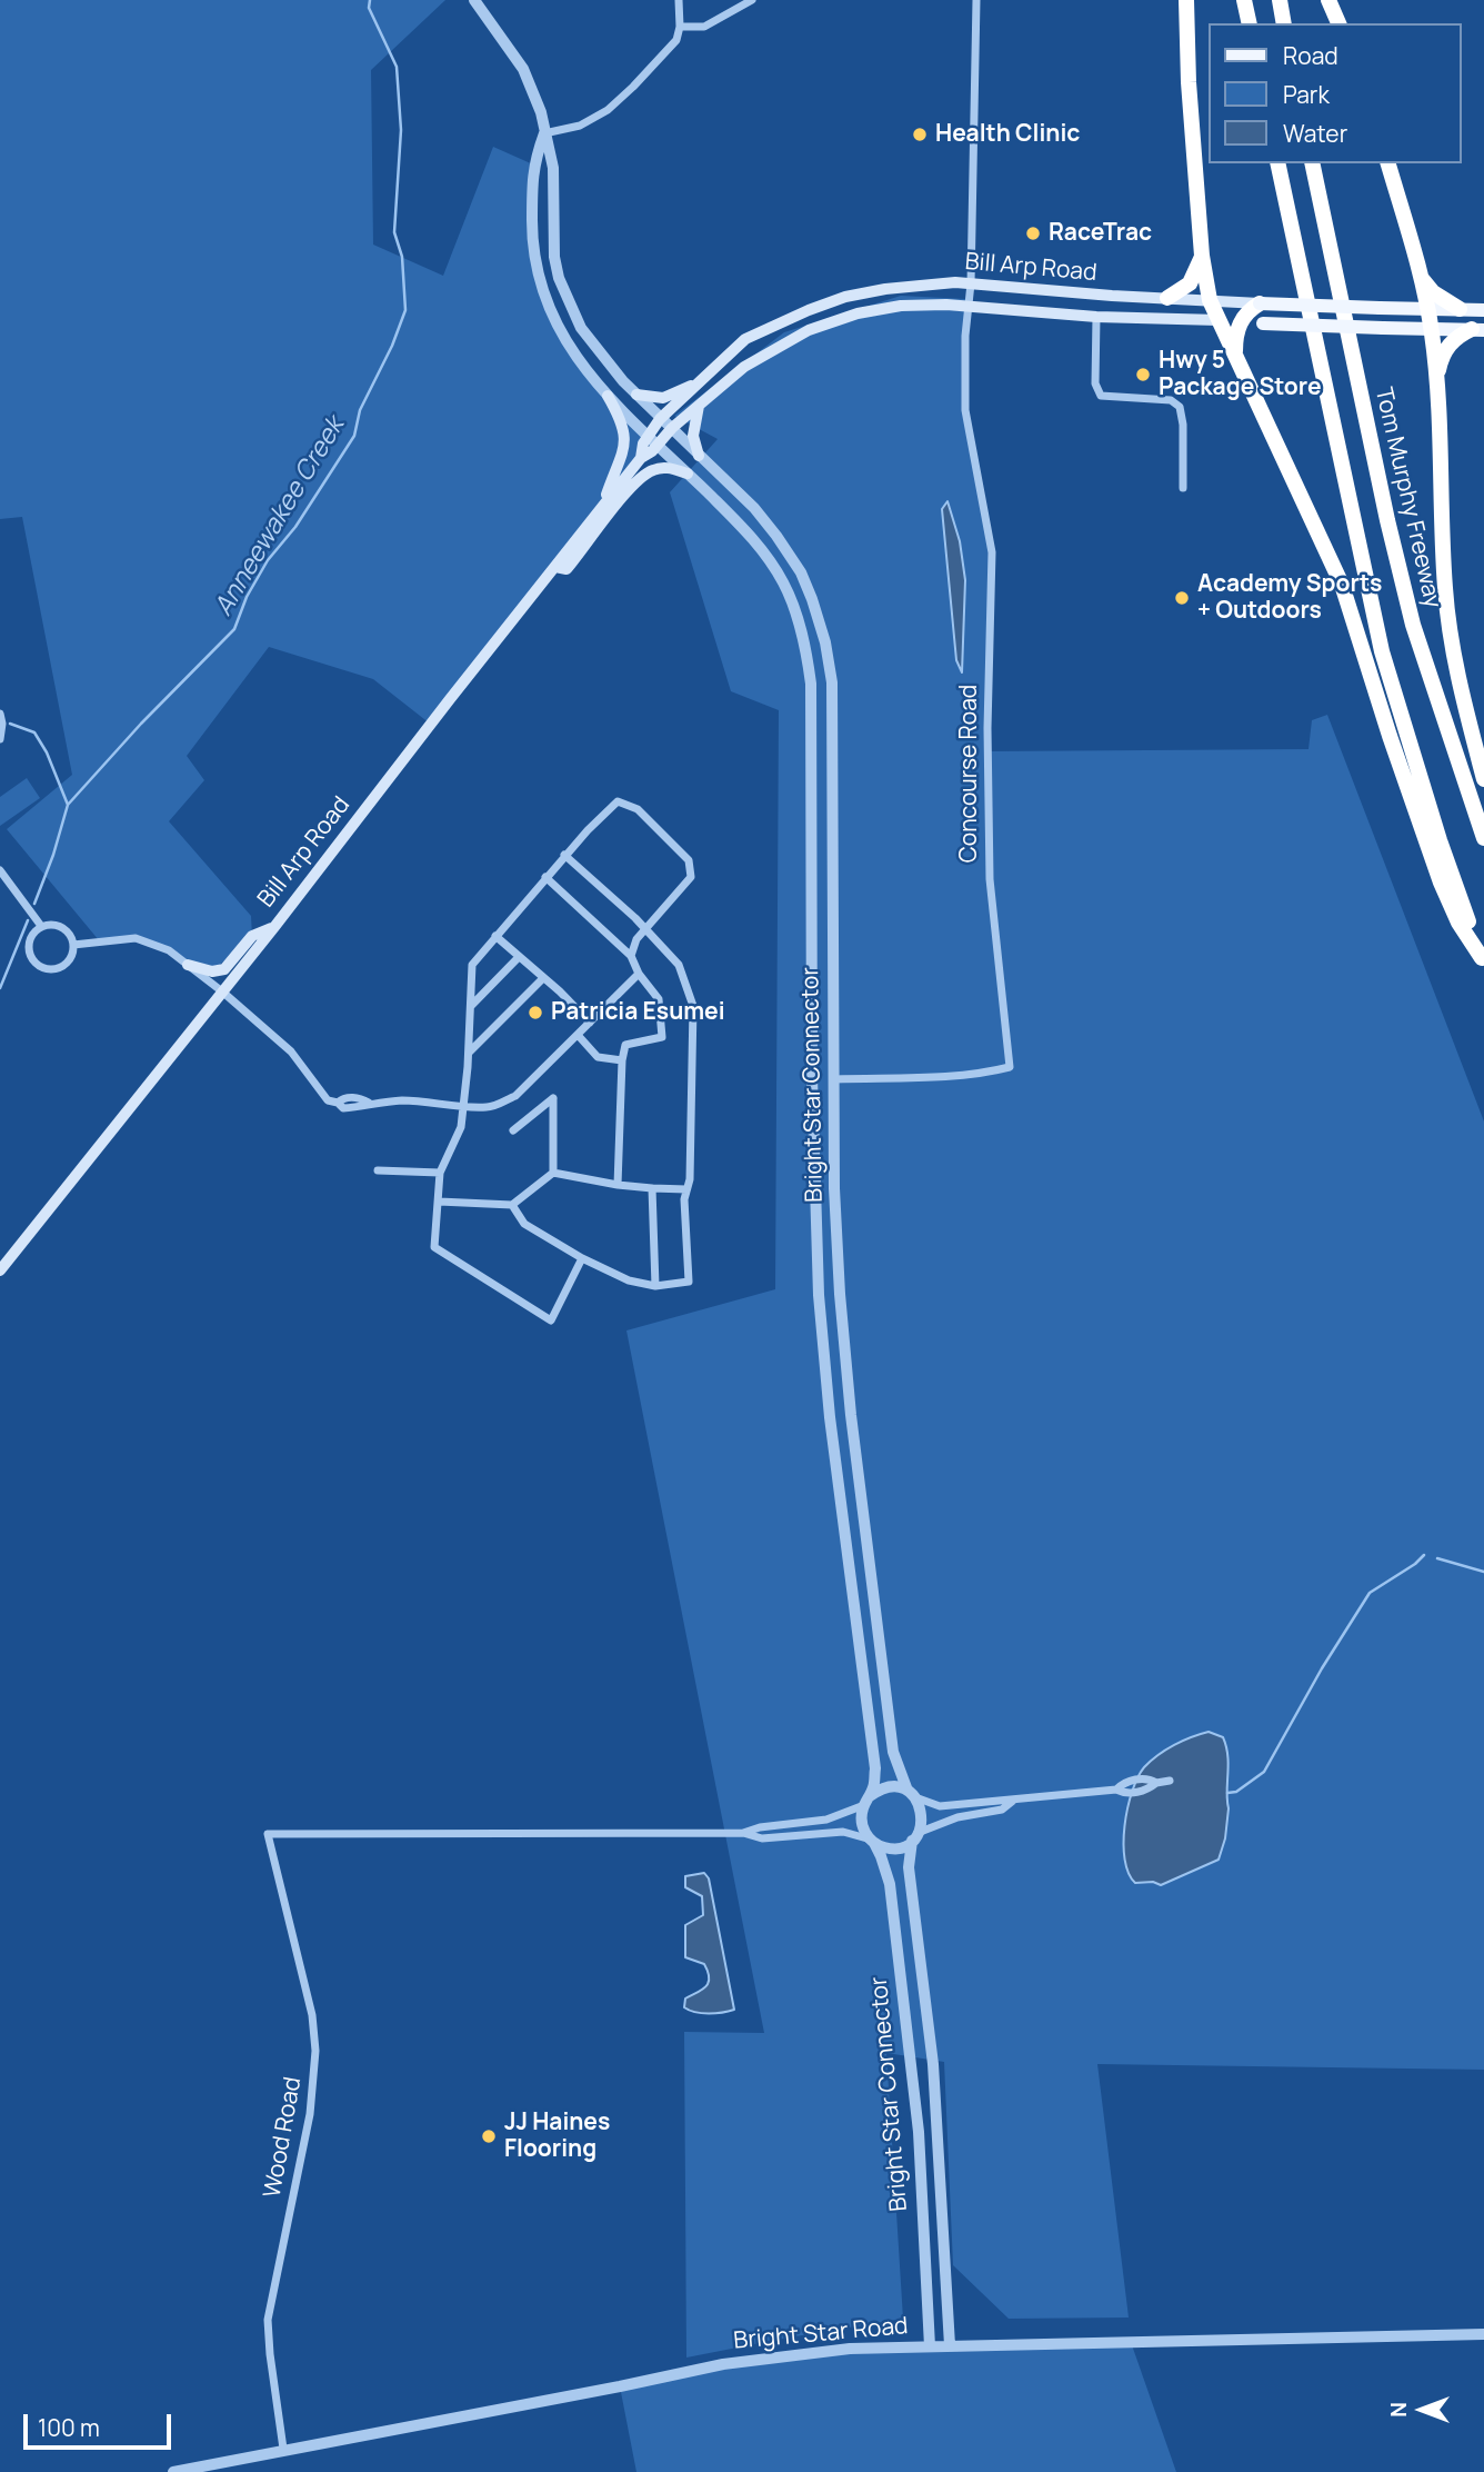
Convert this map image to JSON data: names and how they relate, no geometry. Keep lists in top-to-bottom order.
{
  "streets": {
    "highway": ["Tom Murphy Freeway"],
    "main road": ["Bill Arp Road"],
    "street": [
      "Concourse Road",
      "Bright Star Connector",
      "Wood Road",
      "Bright Star Road"
    ]
  },
  "crossings": [
    ["Bill Arp Road", "Concourse Road"],
    ["Bill Arp Road", "Bright Star Connector"],
    ["Concourse Road", "Bright Star Connector"],
    ["Bright Star Connector", "Bright Star Road"],
    ["Wood Road", "Bright Star Road"]
  ],
  "water": ["Anneewakee Creek"],
  "places": [
    "Health Clinic",
    "RaceTrac",
    "Hwy 5 Package Store",
    "Academy Sports + Outdoors",
    "Patricia Esumei",
    "JJ Haines Flooring"
  ],
  "legend": ["Road", "Park", "Water"],
  "scale_bar": "100 m",
  "north": "left"
}
